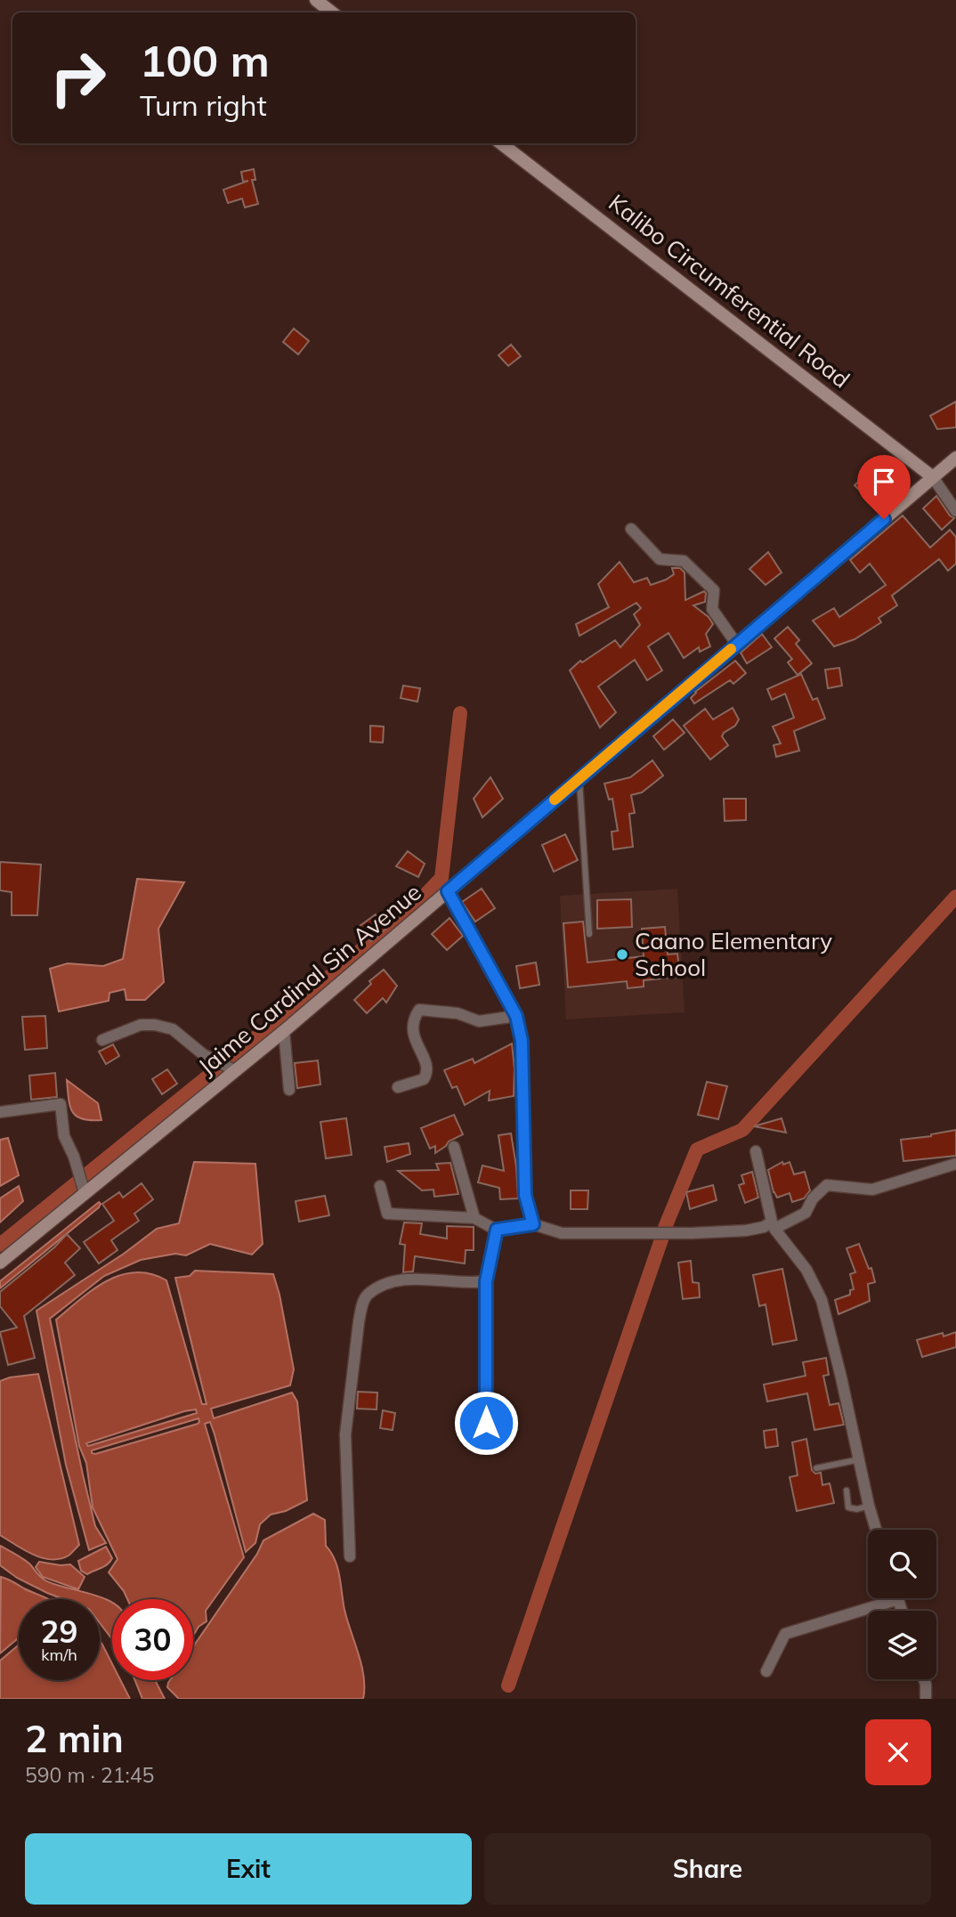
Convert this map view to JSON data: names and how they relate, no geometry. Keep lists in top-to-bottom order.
{
  "streets": {
    "main road": ["Kalibo Circumferential Road", "Jaime Cardinal Sin Avenue"]
  },
  "crossings": [
    ["Kalibo Circumferential Road", "Jaime Cardinal Sin Avenue"]
  ],
  "places": ["Caano Elementary School"],
  "page": {
    "turn": ["100 m", "Turn right"],
    "speed": "29 km/h",
    "limit": "30",
    "heading": ["2 min", "590 m · 21:45"],
    "buttons": ["Exit", "Share"]
  }
}
